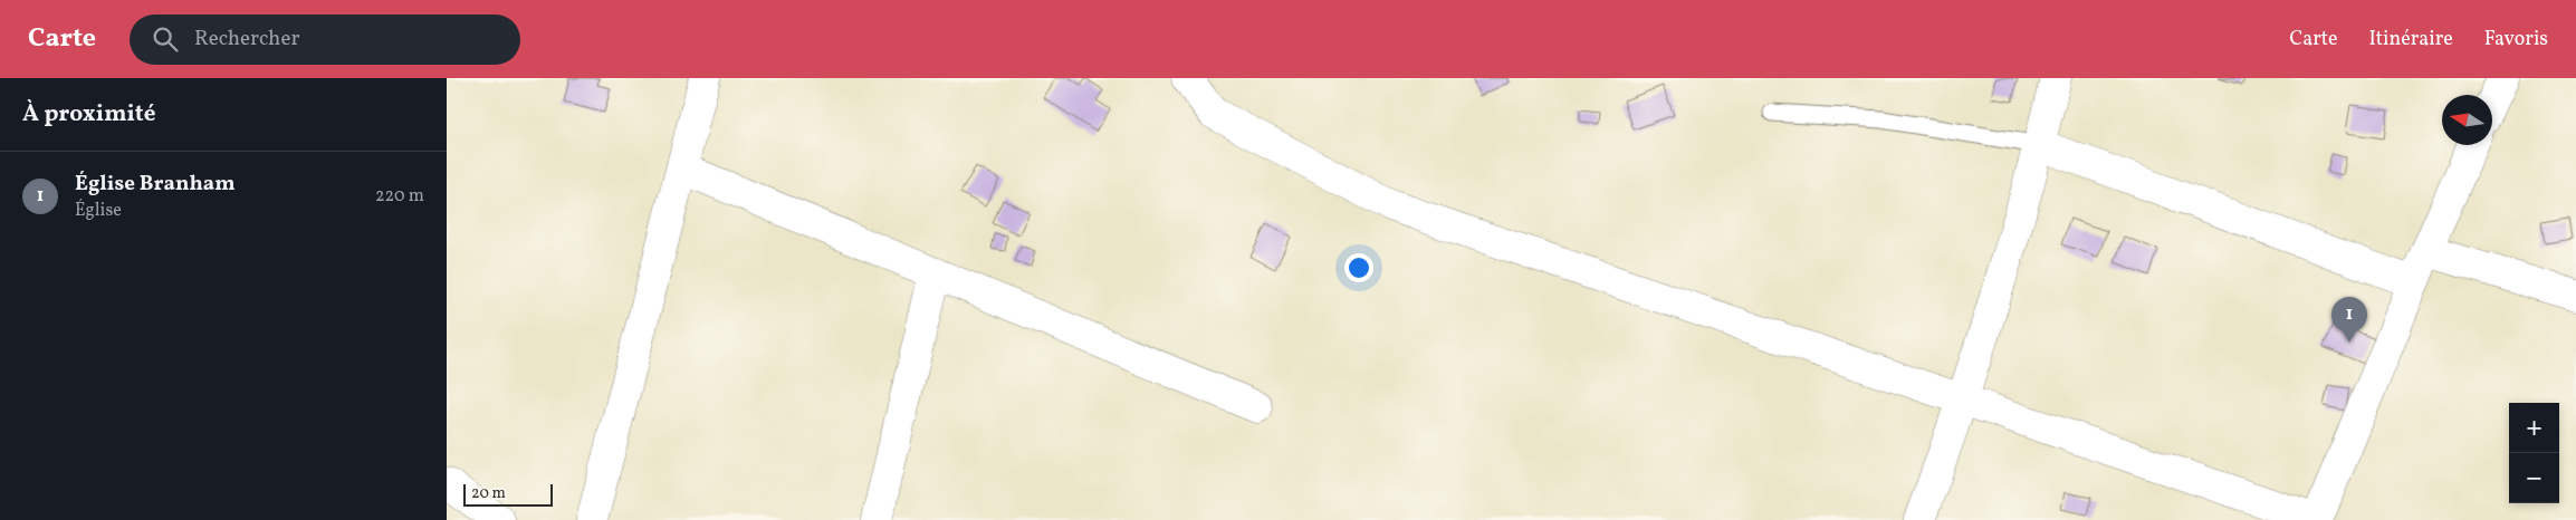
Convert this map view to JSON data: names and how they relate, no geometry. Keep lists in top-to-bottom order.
{
  "scale_bar": "20 m",
  "north": "left",
  "page": {
    "header": "Carte",
    "search": "Rechercher",
    "nav": ["Carte", "Itinéraire", "Favoris"],
    "heading": "À proximité",
    "list": [
      {
        "mark": "1",
        "name": "Église Branham",
        "note": "Église",
        "value": "220 m"
      }
    ],
    "pins": "1",
    "map_buttons": ["+", "−"],
    "scale": "20 m"
  }
}
